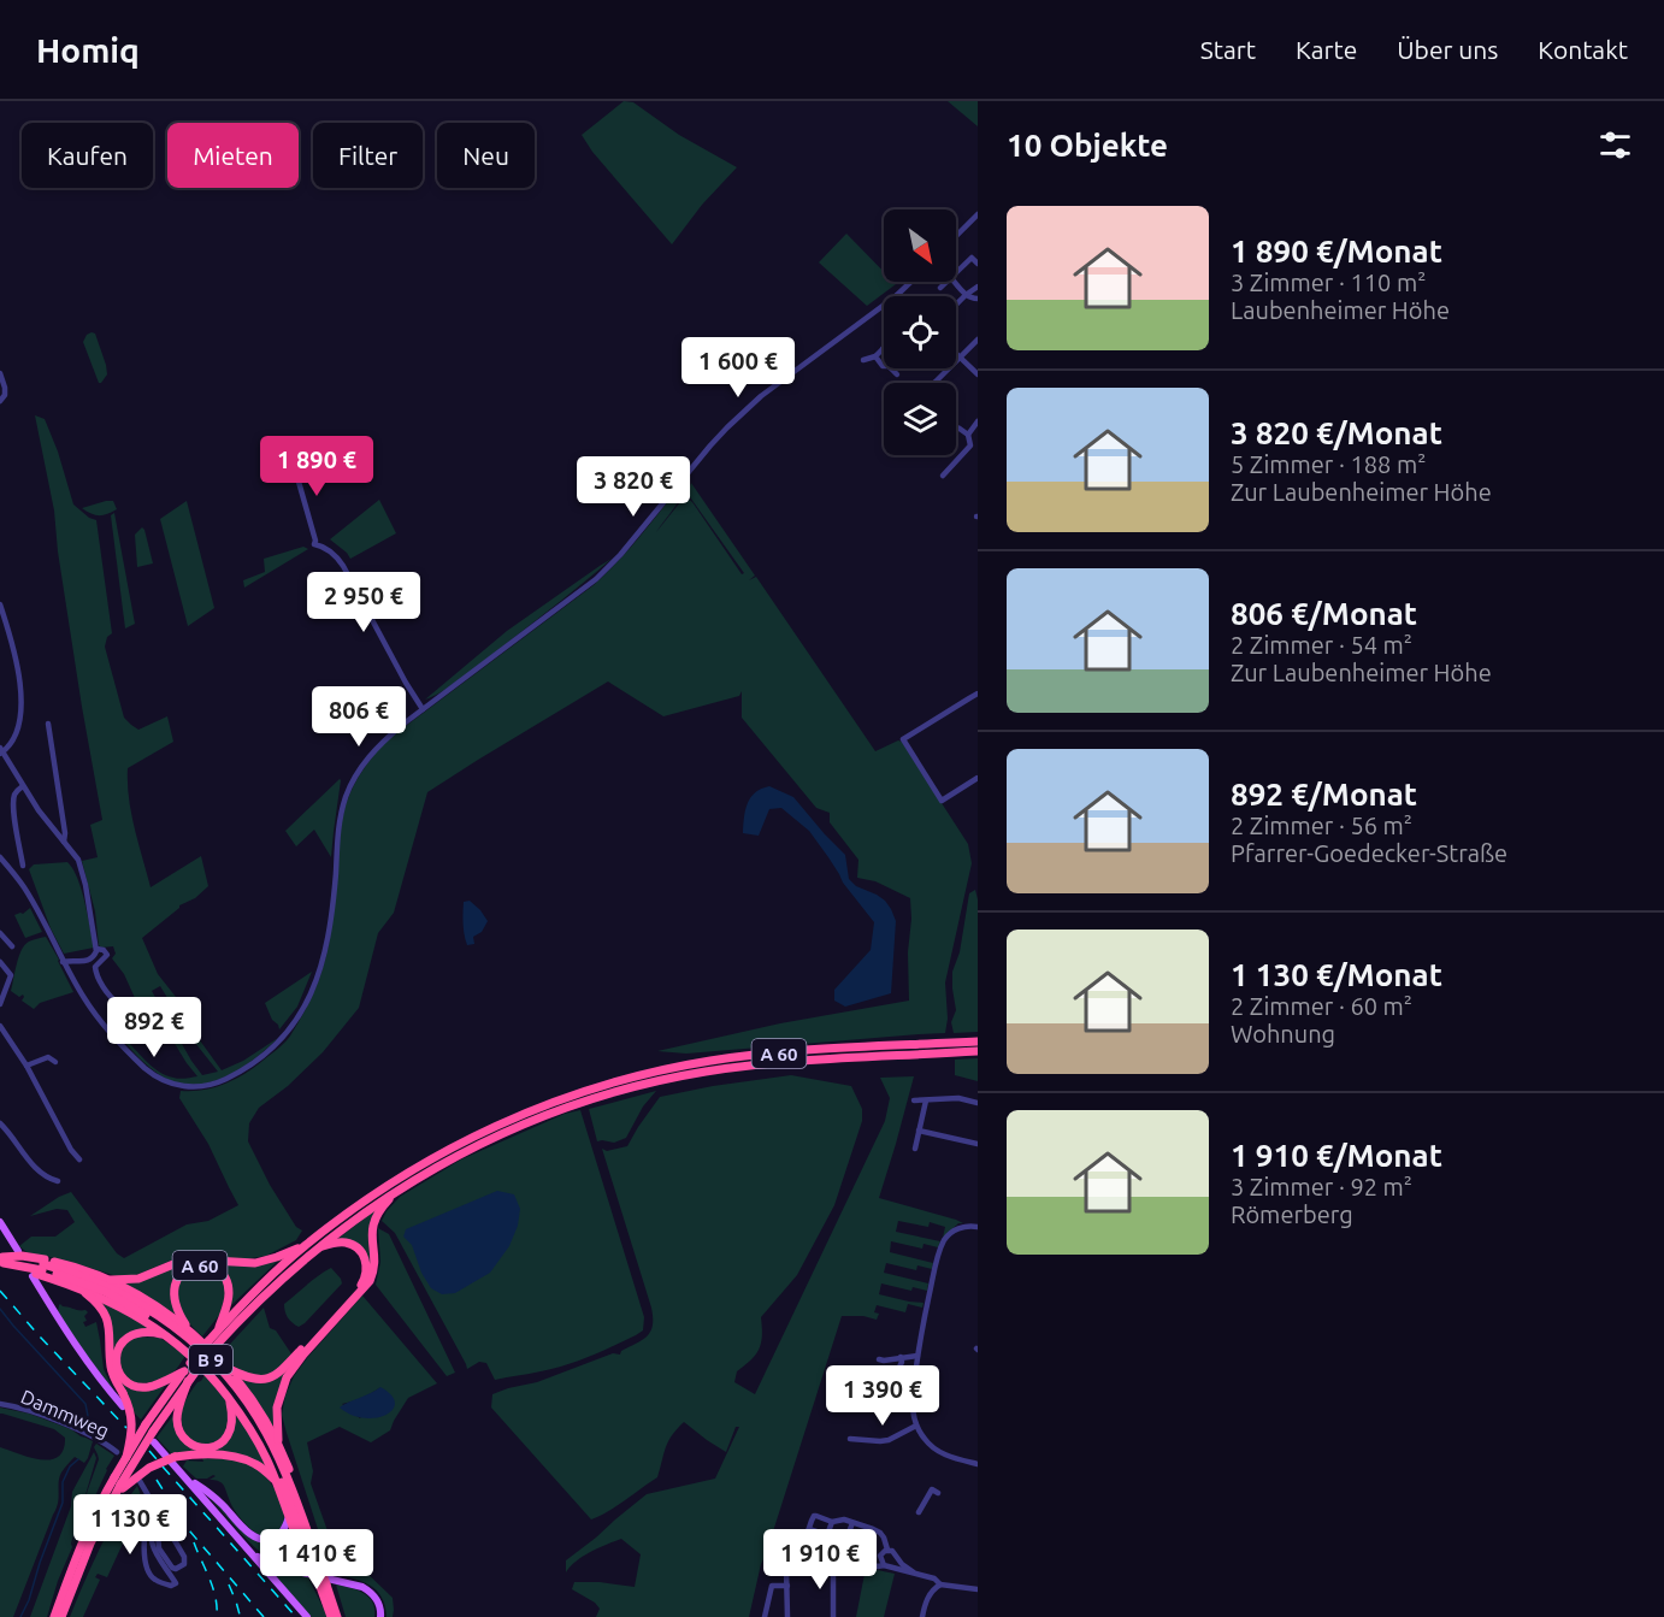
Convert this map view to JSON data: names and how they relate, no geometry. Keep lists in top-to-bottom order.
{
  "streets": {
    "highway": ["A 60", "B 9"],
    "street": ["Dammweg"]
  },
  "crossings": [
    ["A 60", "B 9"],
    ["A 60", "Dammweg"]
  ],
  "north": "bottom right",
  "page": {
    "header": "Homiq",
    "nav": [
      "Start",
      "Karte",
      "Über uns",
      "Kontakt"
    ],
    "heading": "10 Objekte",
    "chip": [
      "Kaufen",
      "Mieten",
      "Filter",
      "Neu"
    ],
    "list": [
      {
        "name": "1 890 €/Monat",
        "note": "3 Zimmer · 110 m² · Laubenheimer Höhe"
      },
      {
        "name": "3 820 €/Monat",
        "note": "5 Zimmer · 188 m² · Zur Laubenheimer Höhe"
      },
      {
        "name": "806 €/Monat",
        "note": "2 Zimmer · 54 m² · Zur Laubenheimer Höhe"
      },
      {
        "name": "892 €/Monat",
        "note": "2 Zimmer · 56 m² · Pfarrer-Goedecker-Straße"
      },
      {
        "name": "1 130 €/Monat",
        "note": "2 Zimmer · 60 m² · Wohnung"
      },
      {
        "name": "1 910 €/Monat",
        "note": "3 Zimmer · 92 m² · Römerberg"
      }
    ],
    "price": [
      "1 600 €",
      "1 890 €",
      "3 820 €",
      "2 950 €",
      "806 €",
      "892 €",
      "1 390 €",
      "1 130 €",
      "1 410 €",
      "1 910 €"
    ]
  }
}
